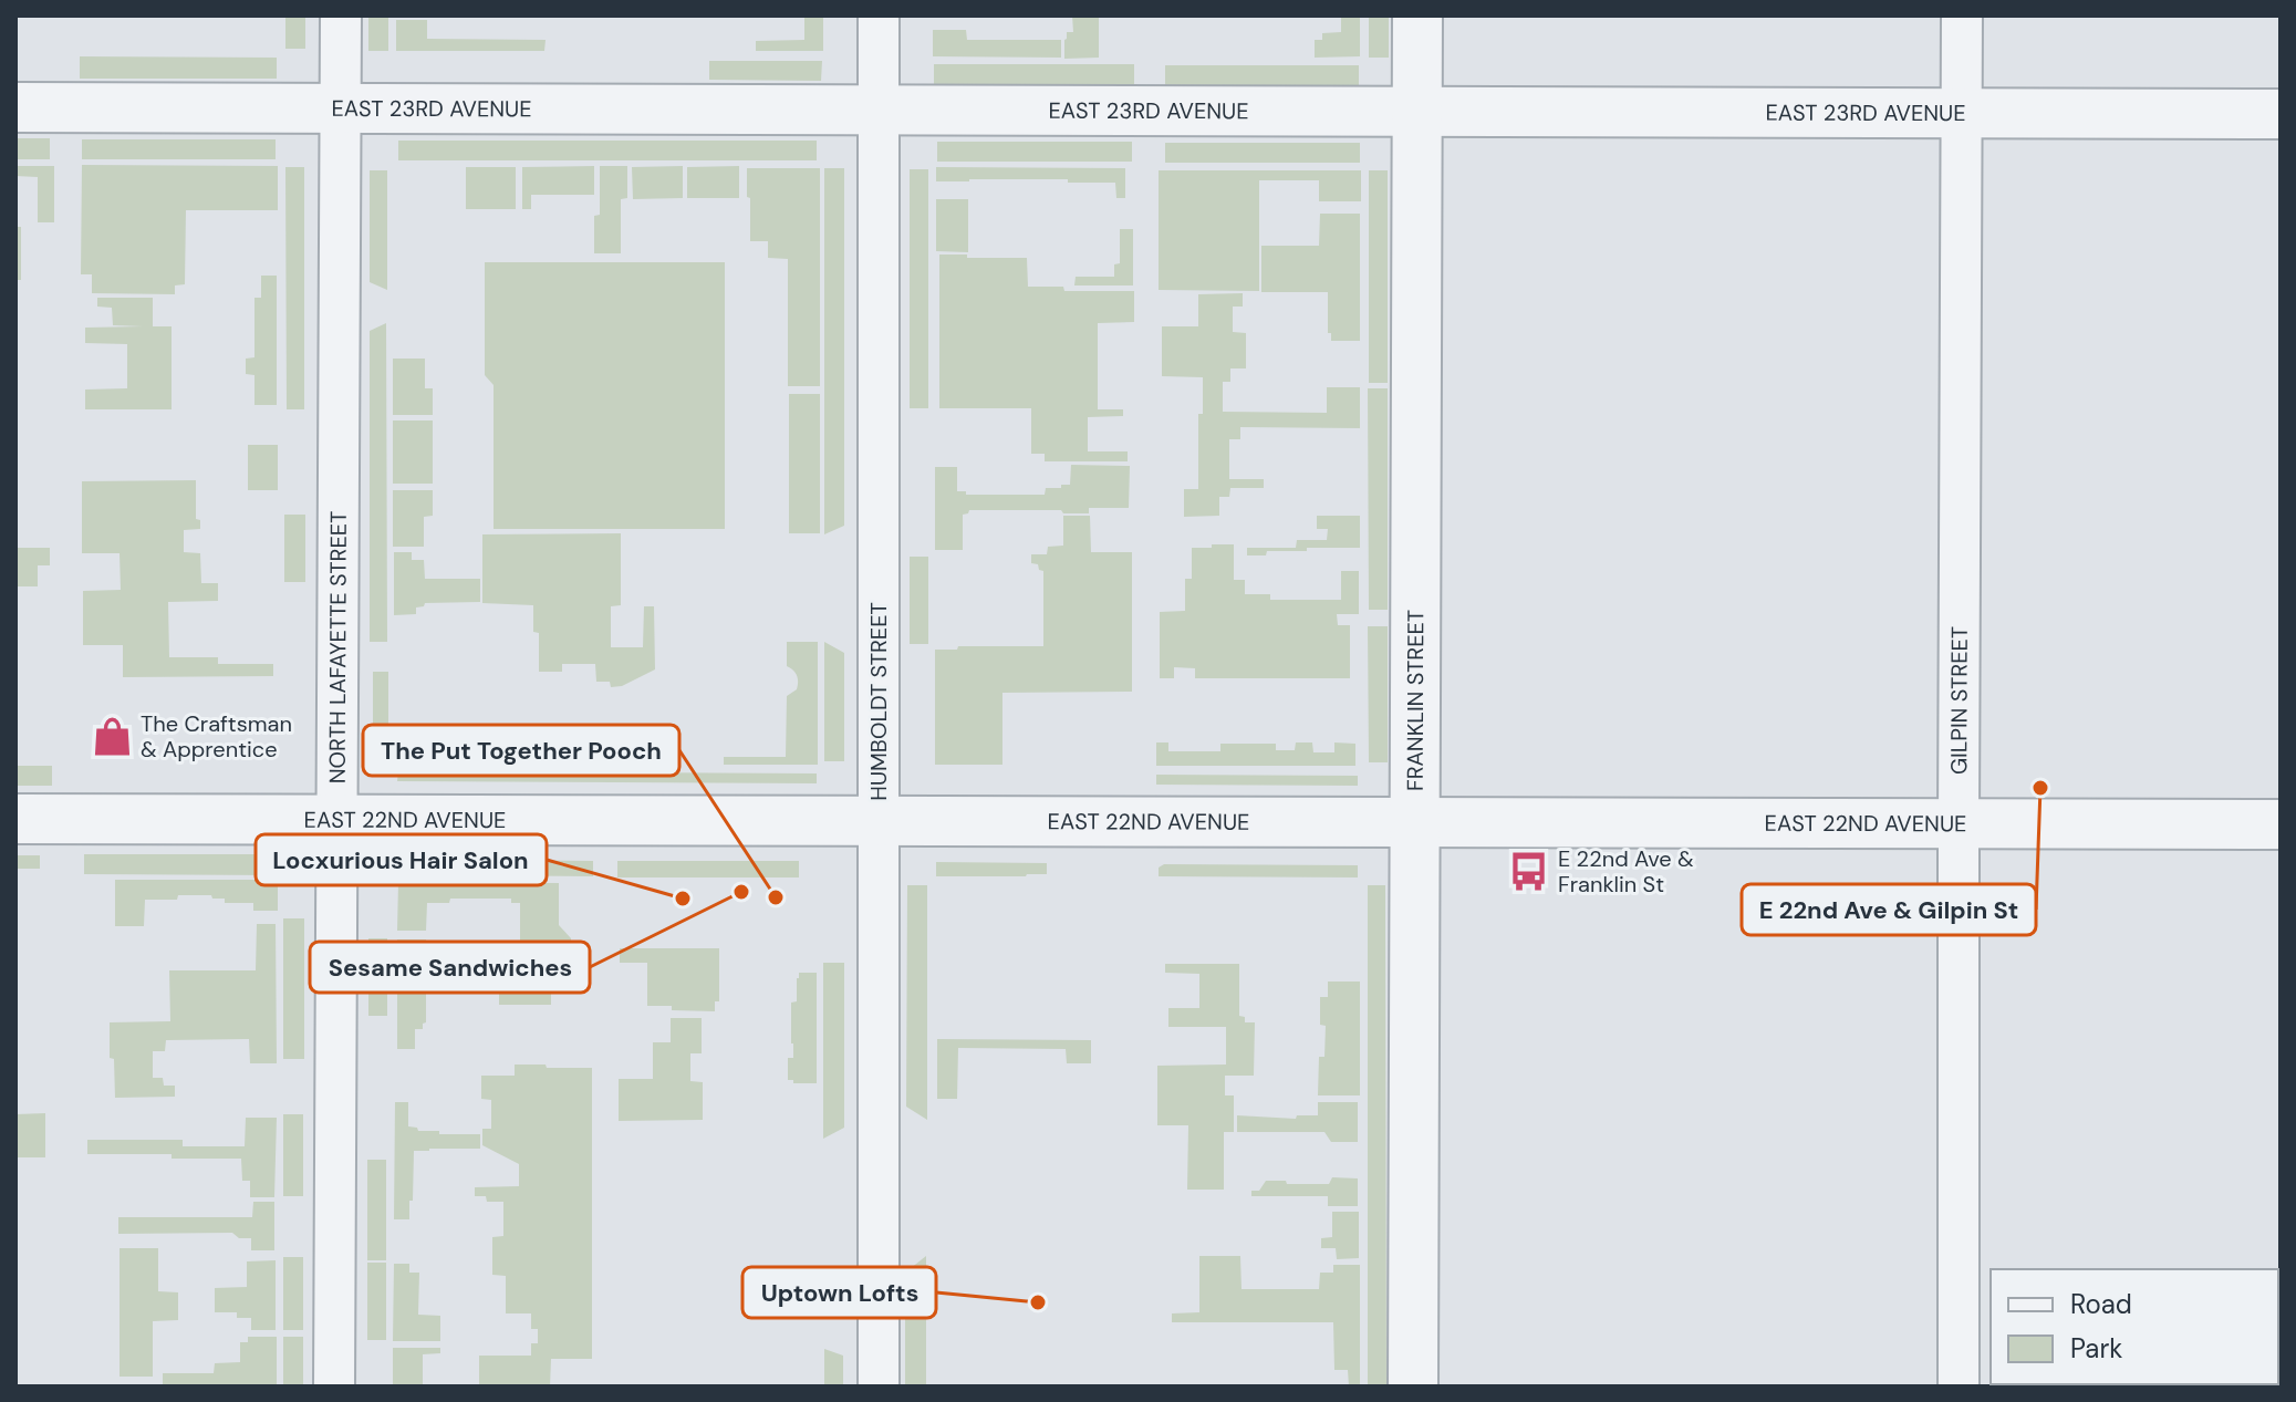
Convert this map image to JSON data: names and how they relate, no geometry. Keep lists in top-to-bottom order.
{
  "streets": {
    "street": [
      "EAST 23RD AVENUE",
      "NORTH LAFAYETTE STREET",
      "FRANKLIN STREET",
      "GILPIN STREET",
      "HUMBOLDT STREET",
      "EAST 22ND AVENUE"
    ]
  },
  "crossings": [
    ["EAST 23RD AVENUE", "NORTH LAFAYETTE STREET"],
    ["EAST 23RD AVENUE", "FRANKLIN STREET"],
    ["EAST 23RD AVENUE", "GILPIN STREET"],
    ["EAST 23RD AVENUE", "HUMBOLDT STREET"],
    ["NORTH LAFAYETTE STREET", "EAST 22ND AVENUE"],
    ["FRANKLIN STREET", "EAST 22ND AVENUE"],
    ["GILPIN STREET", "EAST 22ND AVENUE"],
    ["HUMBOLDT STREET", "EAST 22ND AVENUE"]
  ],
  "places": {
    "shop": ["The Craftsman & Apprentice"],
    "other": [
      "E 22nd Ave & Gilpin St",
      "Sesame Sandwiches",
      "The Put Together Pooch",
      "Locxurious Hair Salon",
      "Uptown Lofts"
    ],
    "bus stop": ["E 22nd Ave & Franklin St"]
  },
  "legend": ["Road", "Park"]
}
